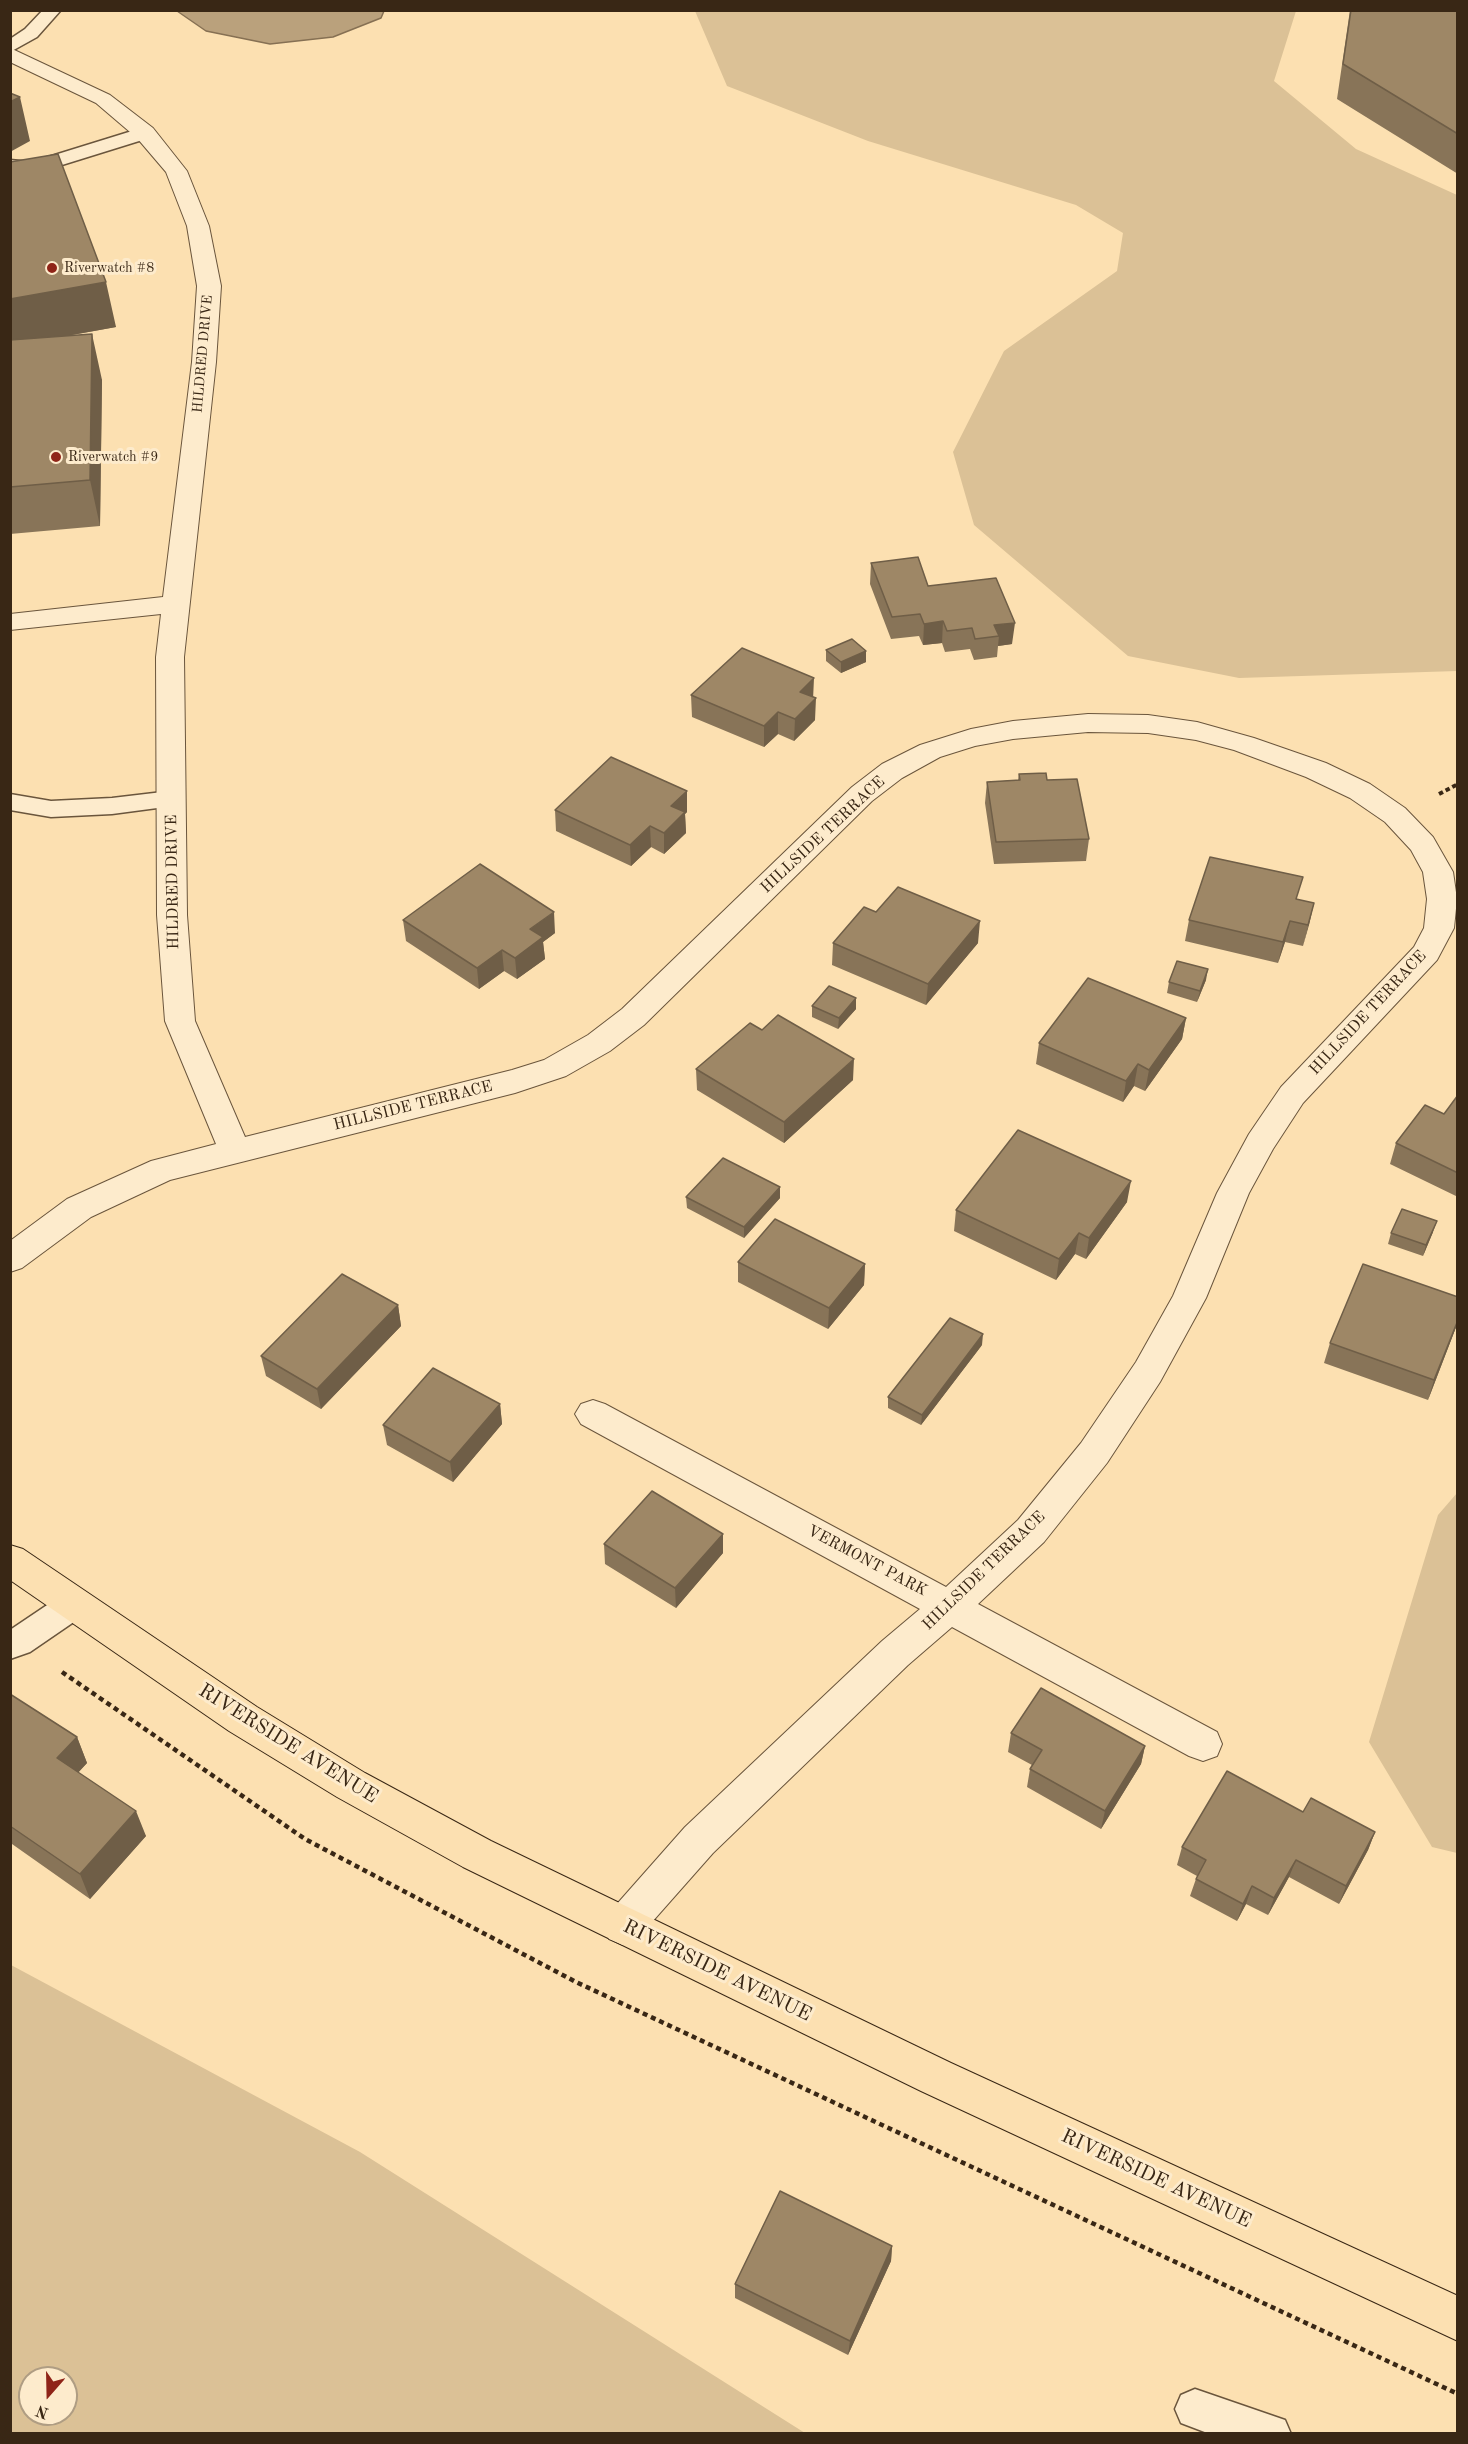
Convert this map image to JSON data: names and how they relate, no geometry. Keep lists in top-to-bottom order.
{
  "streets": {
    "main road": ["RIVERSIDE AVENUE"],
    "street": ["HILDRED DRIVE", "HILLSIDE TERRACE", "VERMONT PARK"]
  },
  "crossings": [
    ["HILDRED DRIVE", "HILLSIDE TERRACE"],
    ["HILLSIDE TERRACE", "VERMONT PARK"],
    ["HILLSIDE TERRACE", "RIVERSIDE AVENUE"]
  ],
  "places": ["Riverwatch #8", "Riverwatch #9"],
  "north": "bottom"
}
